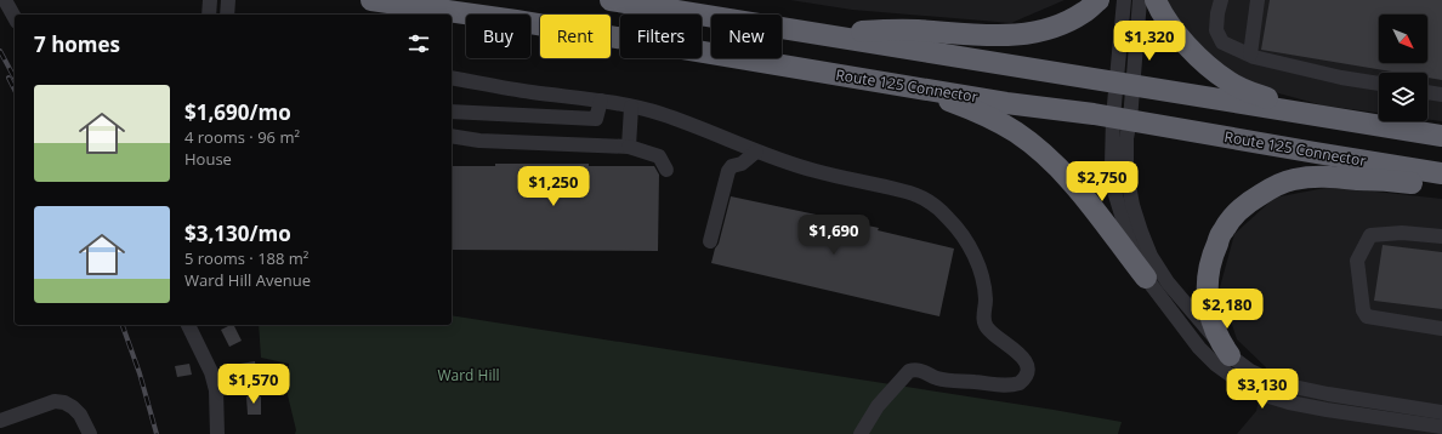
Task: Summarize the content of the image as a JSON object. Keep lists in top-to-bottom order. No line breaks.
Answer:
{"streets":{"highway":["Route 125 Connector"]},"parks":["Ward Hill"],"north":"bottom right","page":{"chip":["Buy","Rent","Filters","New"],"heading":"7 homes","price":["$1,320","$2,750","$1,250","$1,690","$2,180","$1,570","$3,130"],"list":[{"name":"$1,690/mo","note":"4 rooms · 96 m² · House"},{"name":"$3,130/mo","note":"5 rooms · 188 m² · Ward Hill Avenue"}]}}
